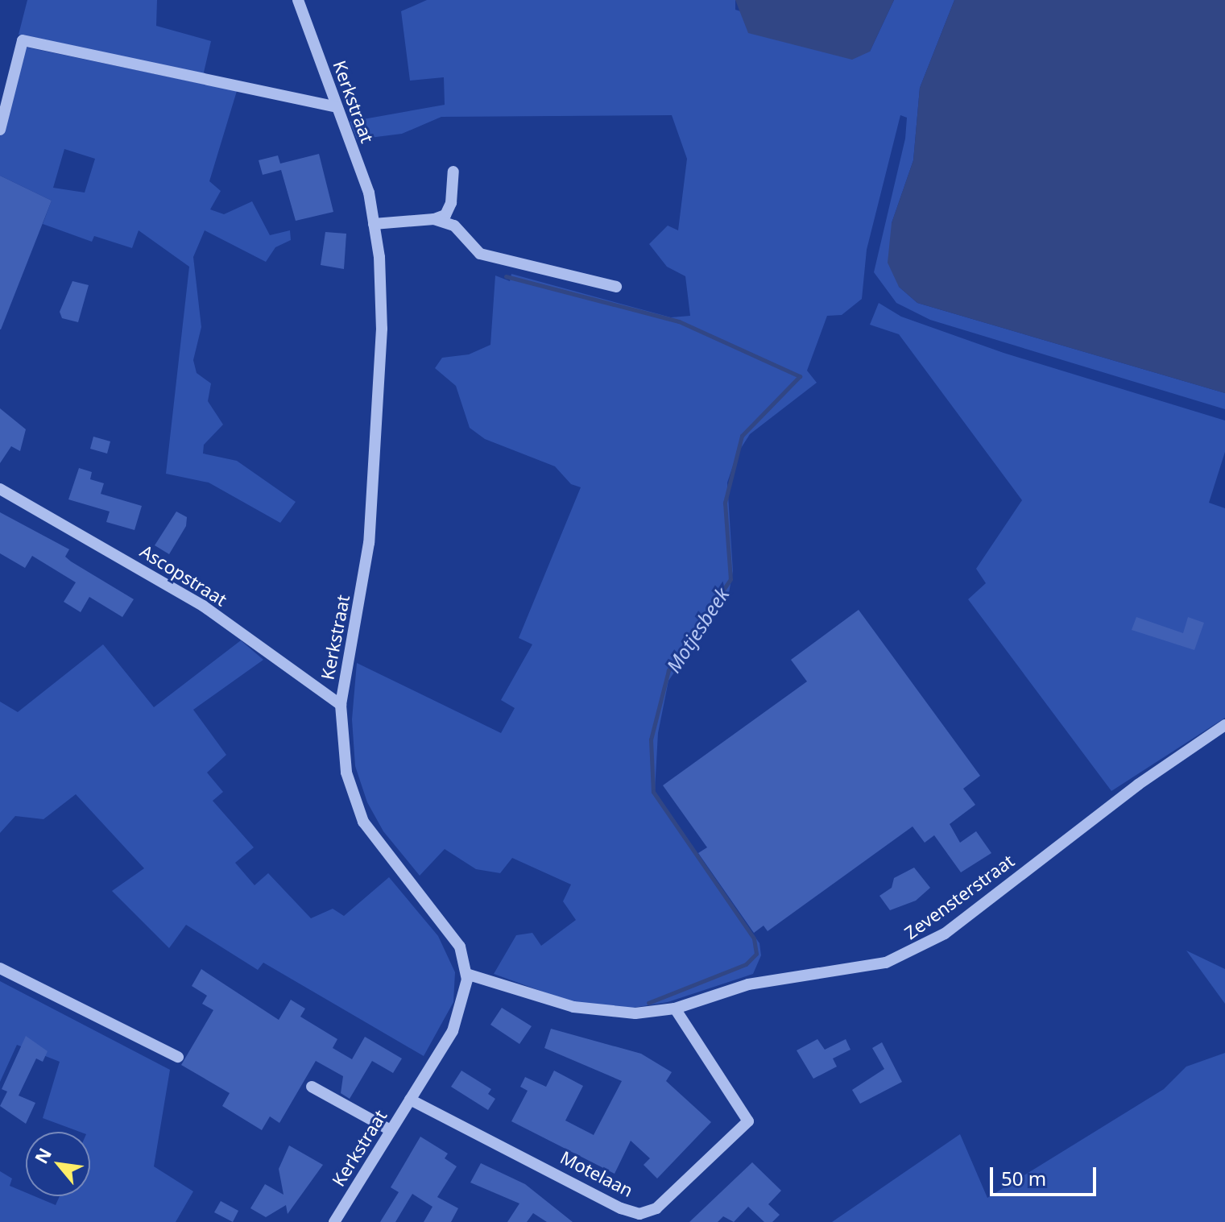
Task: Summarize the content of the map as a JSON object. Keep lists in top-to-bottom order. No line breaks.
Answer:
{"streets":{"street":["Kerkstraat","Ascopstraat","Zevensterstraat","Motelaan"]},"crossings":[["Kerkstraat","Ascopstraat"],["Kerkstraat","Zevensterstraat"],["Kerkstraat","Motelaan"],["Zevensterstraat","Motelaan"]],"water":["Motjesbeek"],"scale_bar":"50 m","north":"top left"}
